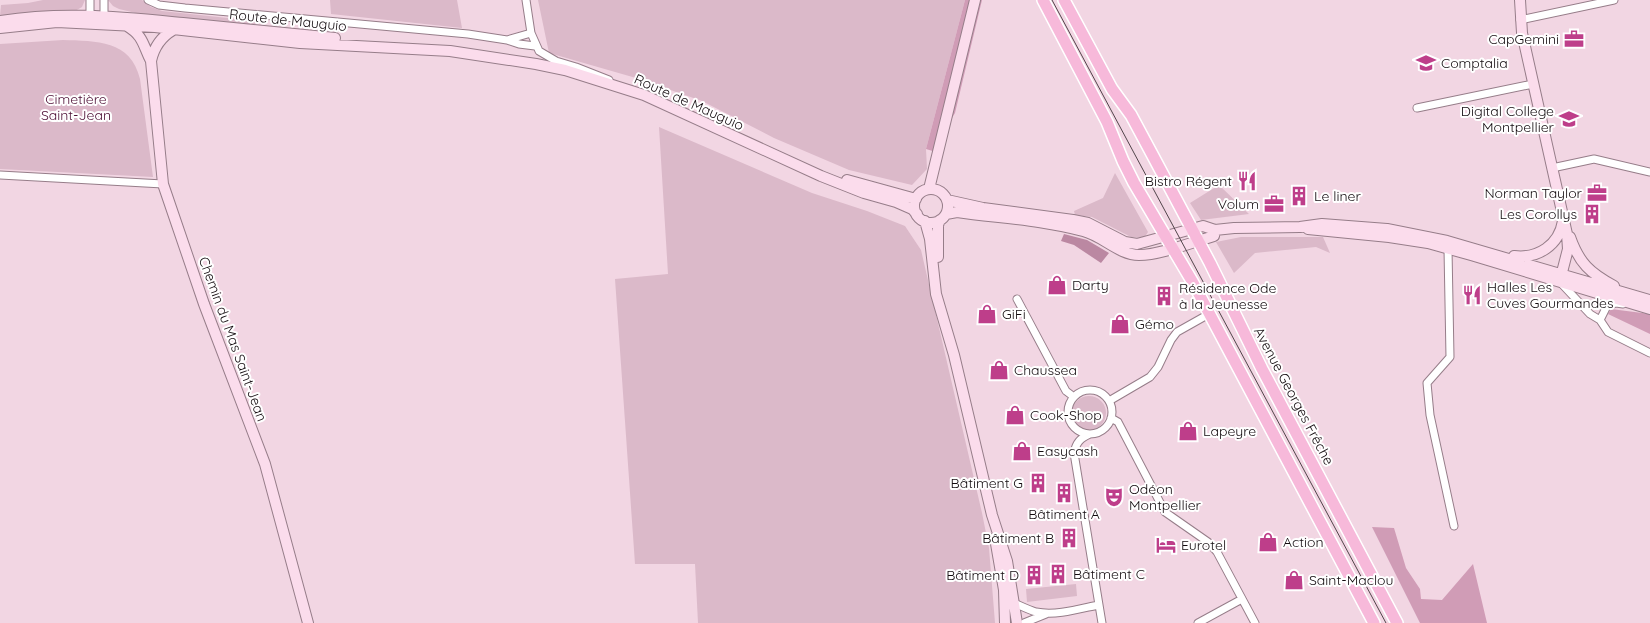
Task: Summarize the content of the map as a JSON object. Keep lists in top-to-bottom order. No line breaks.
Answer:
{"streets":{"main road":["Route de Mauguio","Chemin du Mas Saint-Jean","Avenue Georges Frêche"]},"crossings":[["Route de Mauguio","Chemin du Mas Saint-Jean"]],"parks":["Cimetière Saint-Jean"],"places":{"office":["CapGemini","Norman Taylor","Volum"],"school or university":["Comptalia","Digital College Montpellier"],"restaurant":["Bistro Régent","Halles Les Cuves Gourmandes"],"building":["Le liner","Les Corollys","Résidence Ode à la Jeunesse","Bâtiment G","Bâtiment A","Bâtiment B","Bâtiment C","Bâtiment D"],"shop":["Darty","GiFi","Gémo","Chaussea","Cook-Shop","Lapeyre","Easycash","Action","Saint-Maclou"],"theatre":["Odéon Montpellier"],"hotel":["Eurotel"]}}
